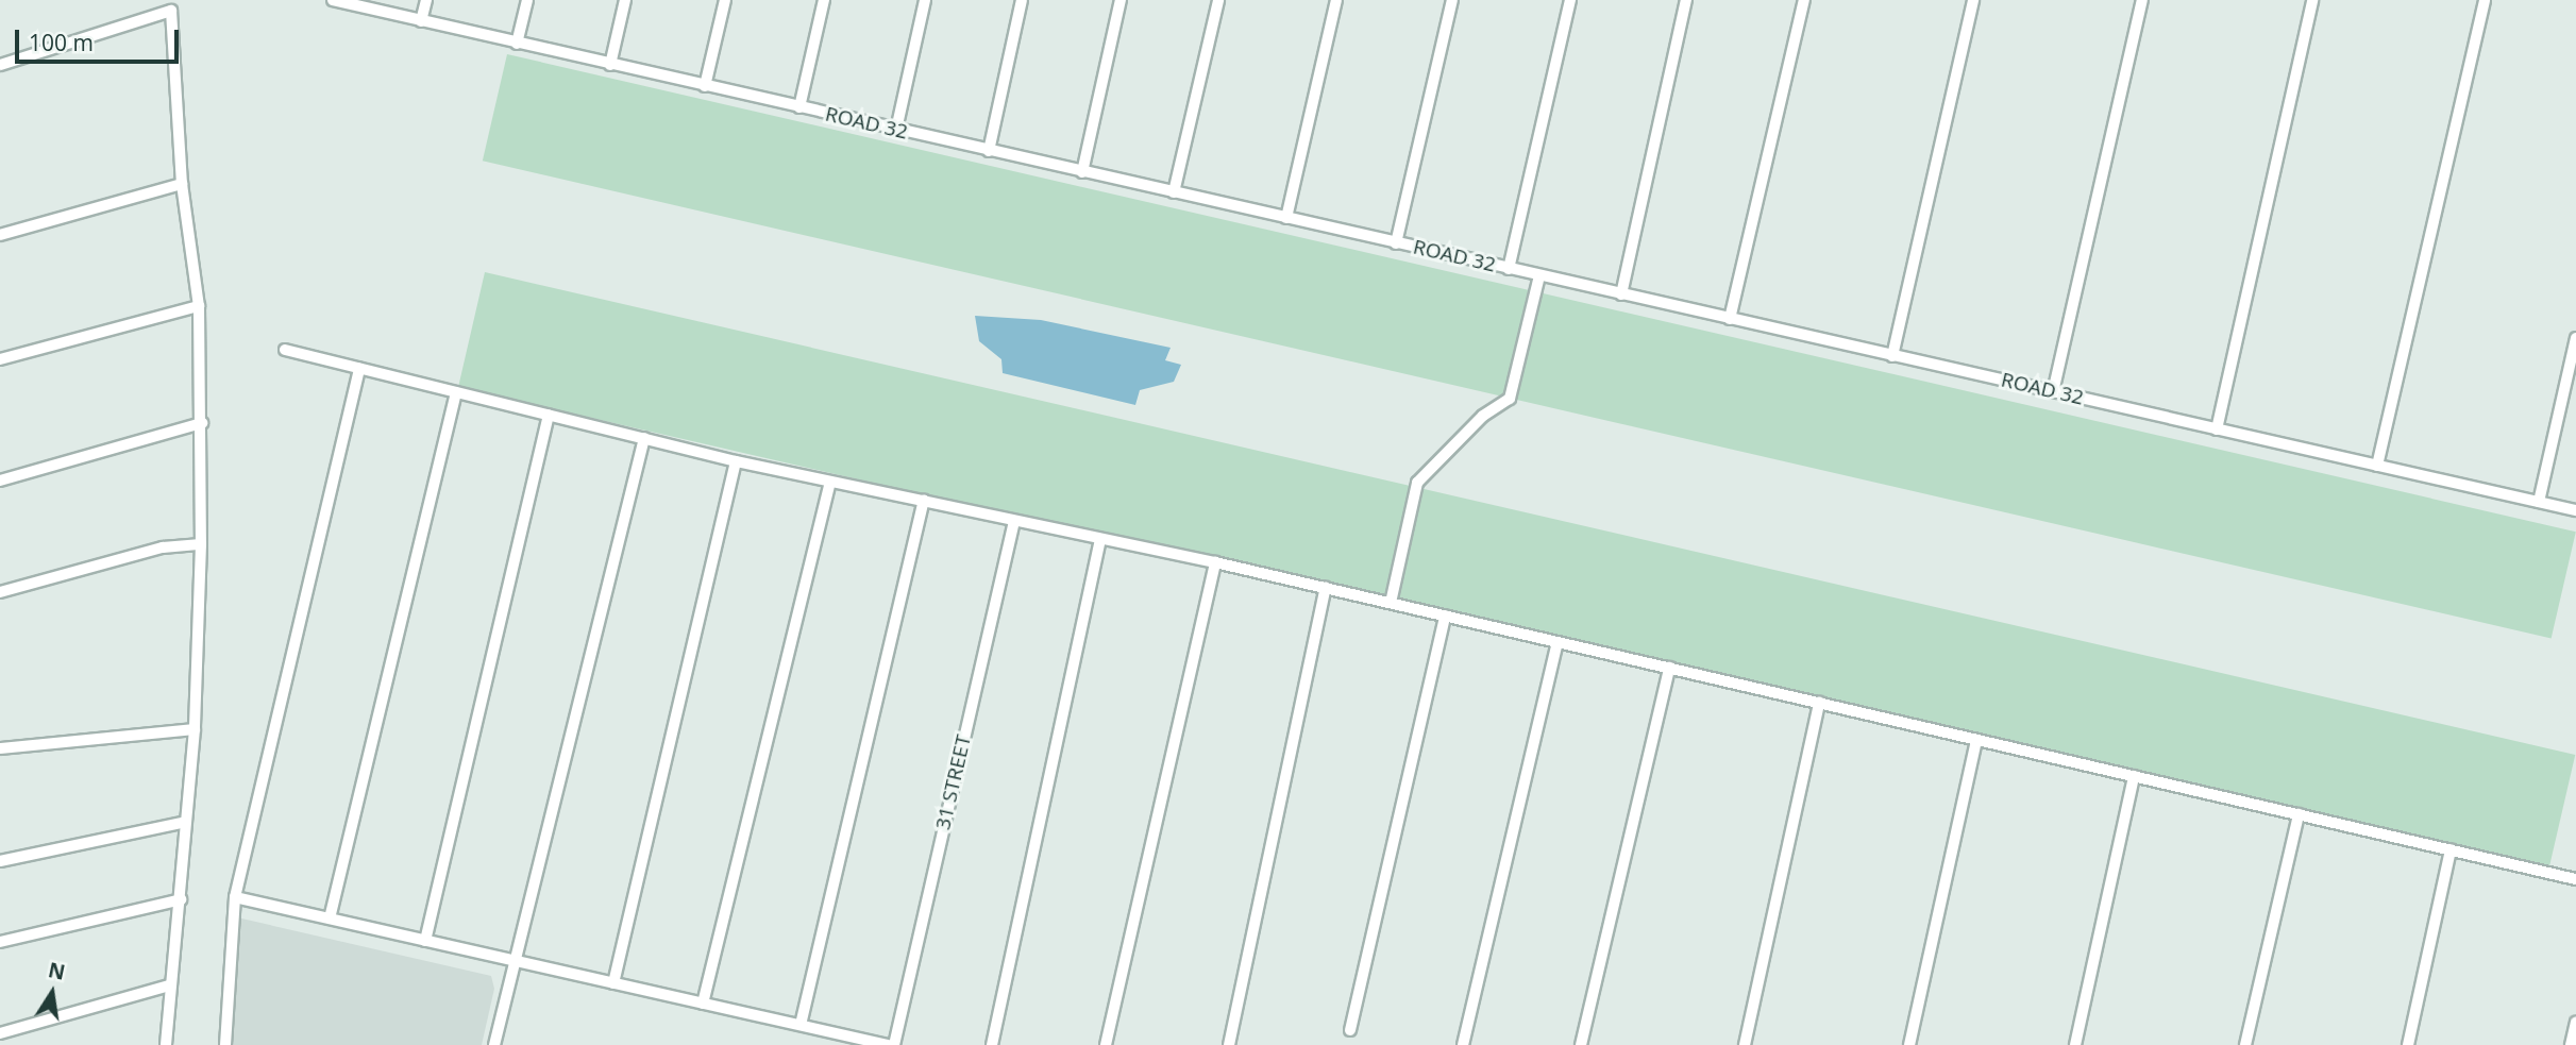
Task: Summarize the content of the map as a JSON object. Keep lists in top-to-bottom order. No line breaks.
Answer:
{"streets":{"street":["ROAD 32","31 STREET"]},"scale_bar":"100 m","north":"top"}
